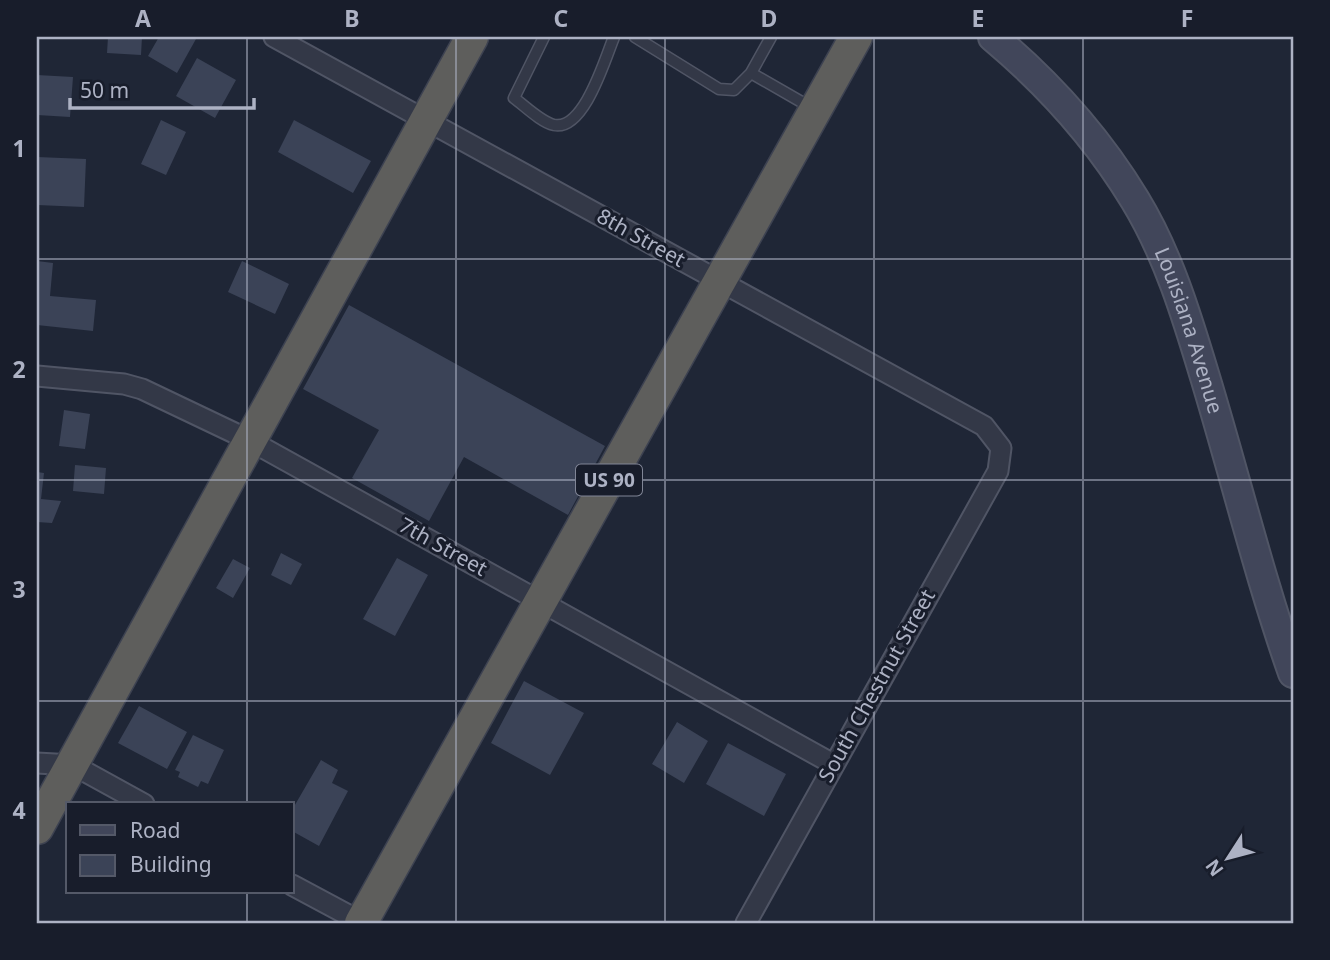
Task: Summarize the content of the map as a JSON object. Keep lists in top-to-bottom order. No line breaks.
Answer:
{"streets":{"highway":["US 90"],"main road":["Louisiana Avenue"],"street":["8th Street","7th Street","South Chestnut Street"]},"crossings":[["8th Street","US 90"],["8th Street","South Chestnut Street"],["US 90","7th Street"],["7th Street","South Chestnut Street"]],"legend":["Road","Building"],"scale_bar":"50 m","north":"bottom left","grid":{"columns":["A","B","C","D","E","F"],"rows":["1","2","3","4"]}}
